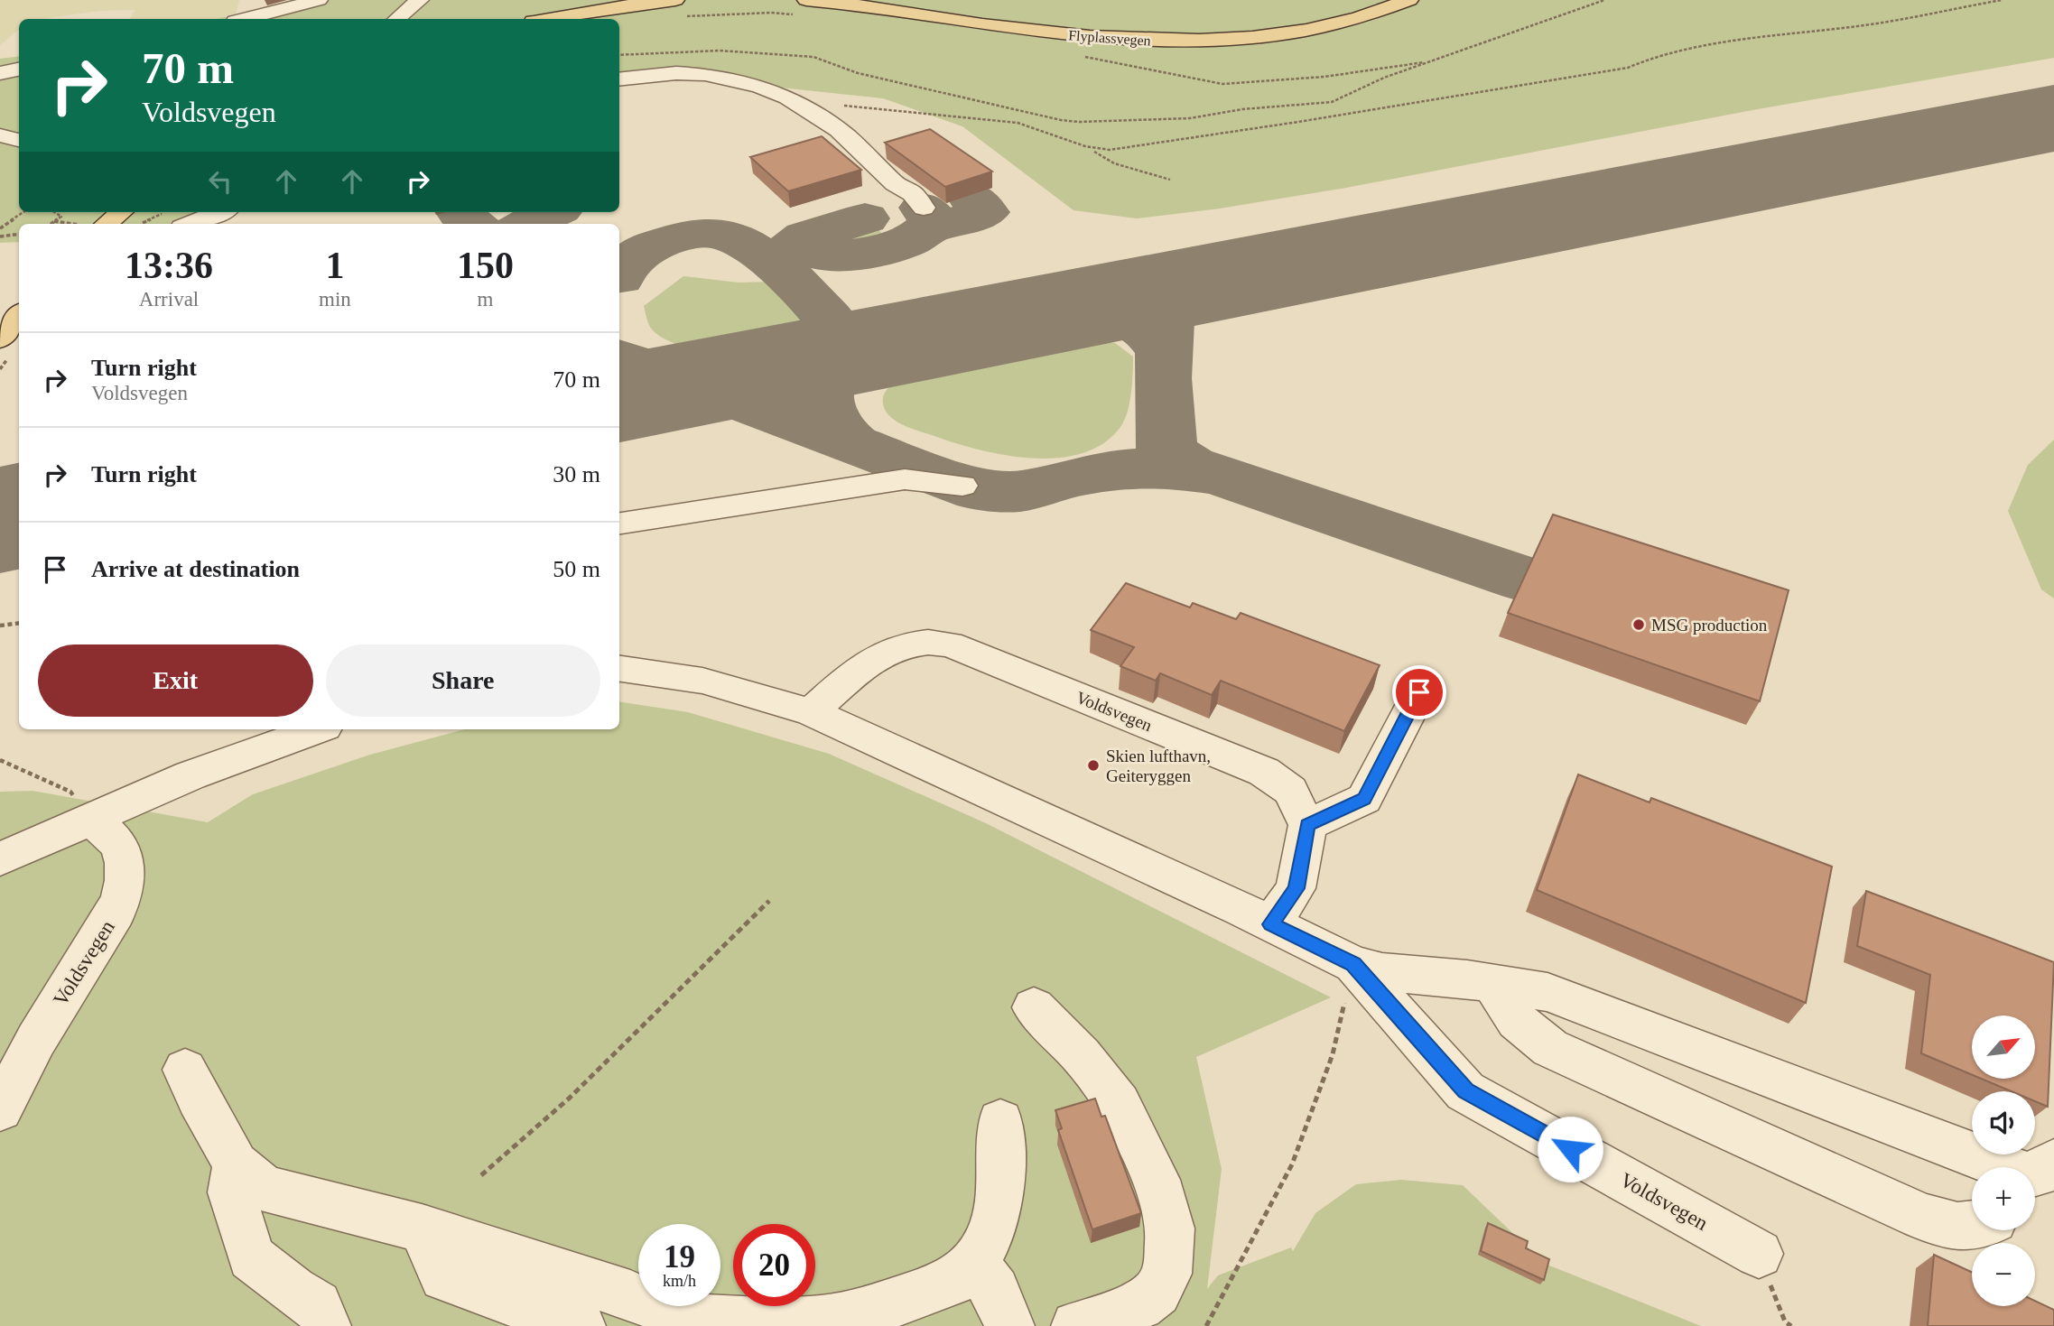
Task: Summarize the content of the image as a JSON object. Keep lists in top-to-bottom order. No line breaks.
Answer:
{"streets":{"main road":["Flyplassvegen"],"street":["Voldsvegen"]},"places":["MSG production","Skien lufthavn, Geiteryggen"],"north":"top right","page":{"turn":["70 m","Voldsvegen"],"eta":["13:36","Arrival","1","min","150","m"],"list":[{"name":"Turn right","note":"Voldsvegen","value":"70 m"},{"name":"Turn right","value":"30 m"},{"name":"Arrive at destination","value":"50 m"}],"buttons":["Exit","Share"],"map_buttons":["+","−"],"speed":"19 km/h","limit":"20"}}
